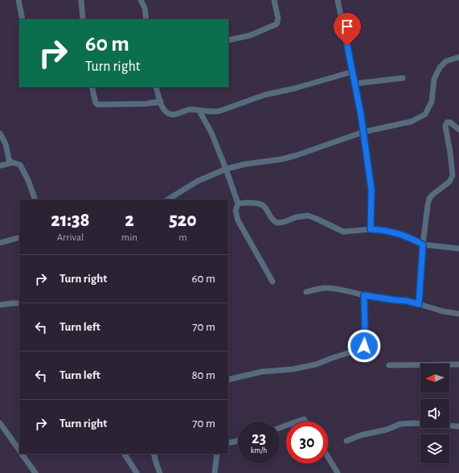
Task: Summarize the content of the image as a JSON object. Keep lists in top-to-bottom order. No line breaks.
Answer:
{"north":"left","page":{"turn":["60 m","Turn right"],"eta":["21:38","Arrival","2","min","520","m"],"list":[{"name":"Turn right","value":"60 m"},{"name":"Turn left","value":"70 m"},{"name":"Turn left","value":"80 m"},{"name":"Turn right","value":"70 m"}],"speed":"23 km/h","limit":"30"}}
